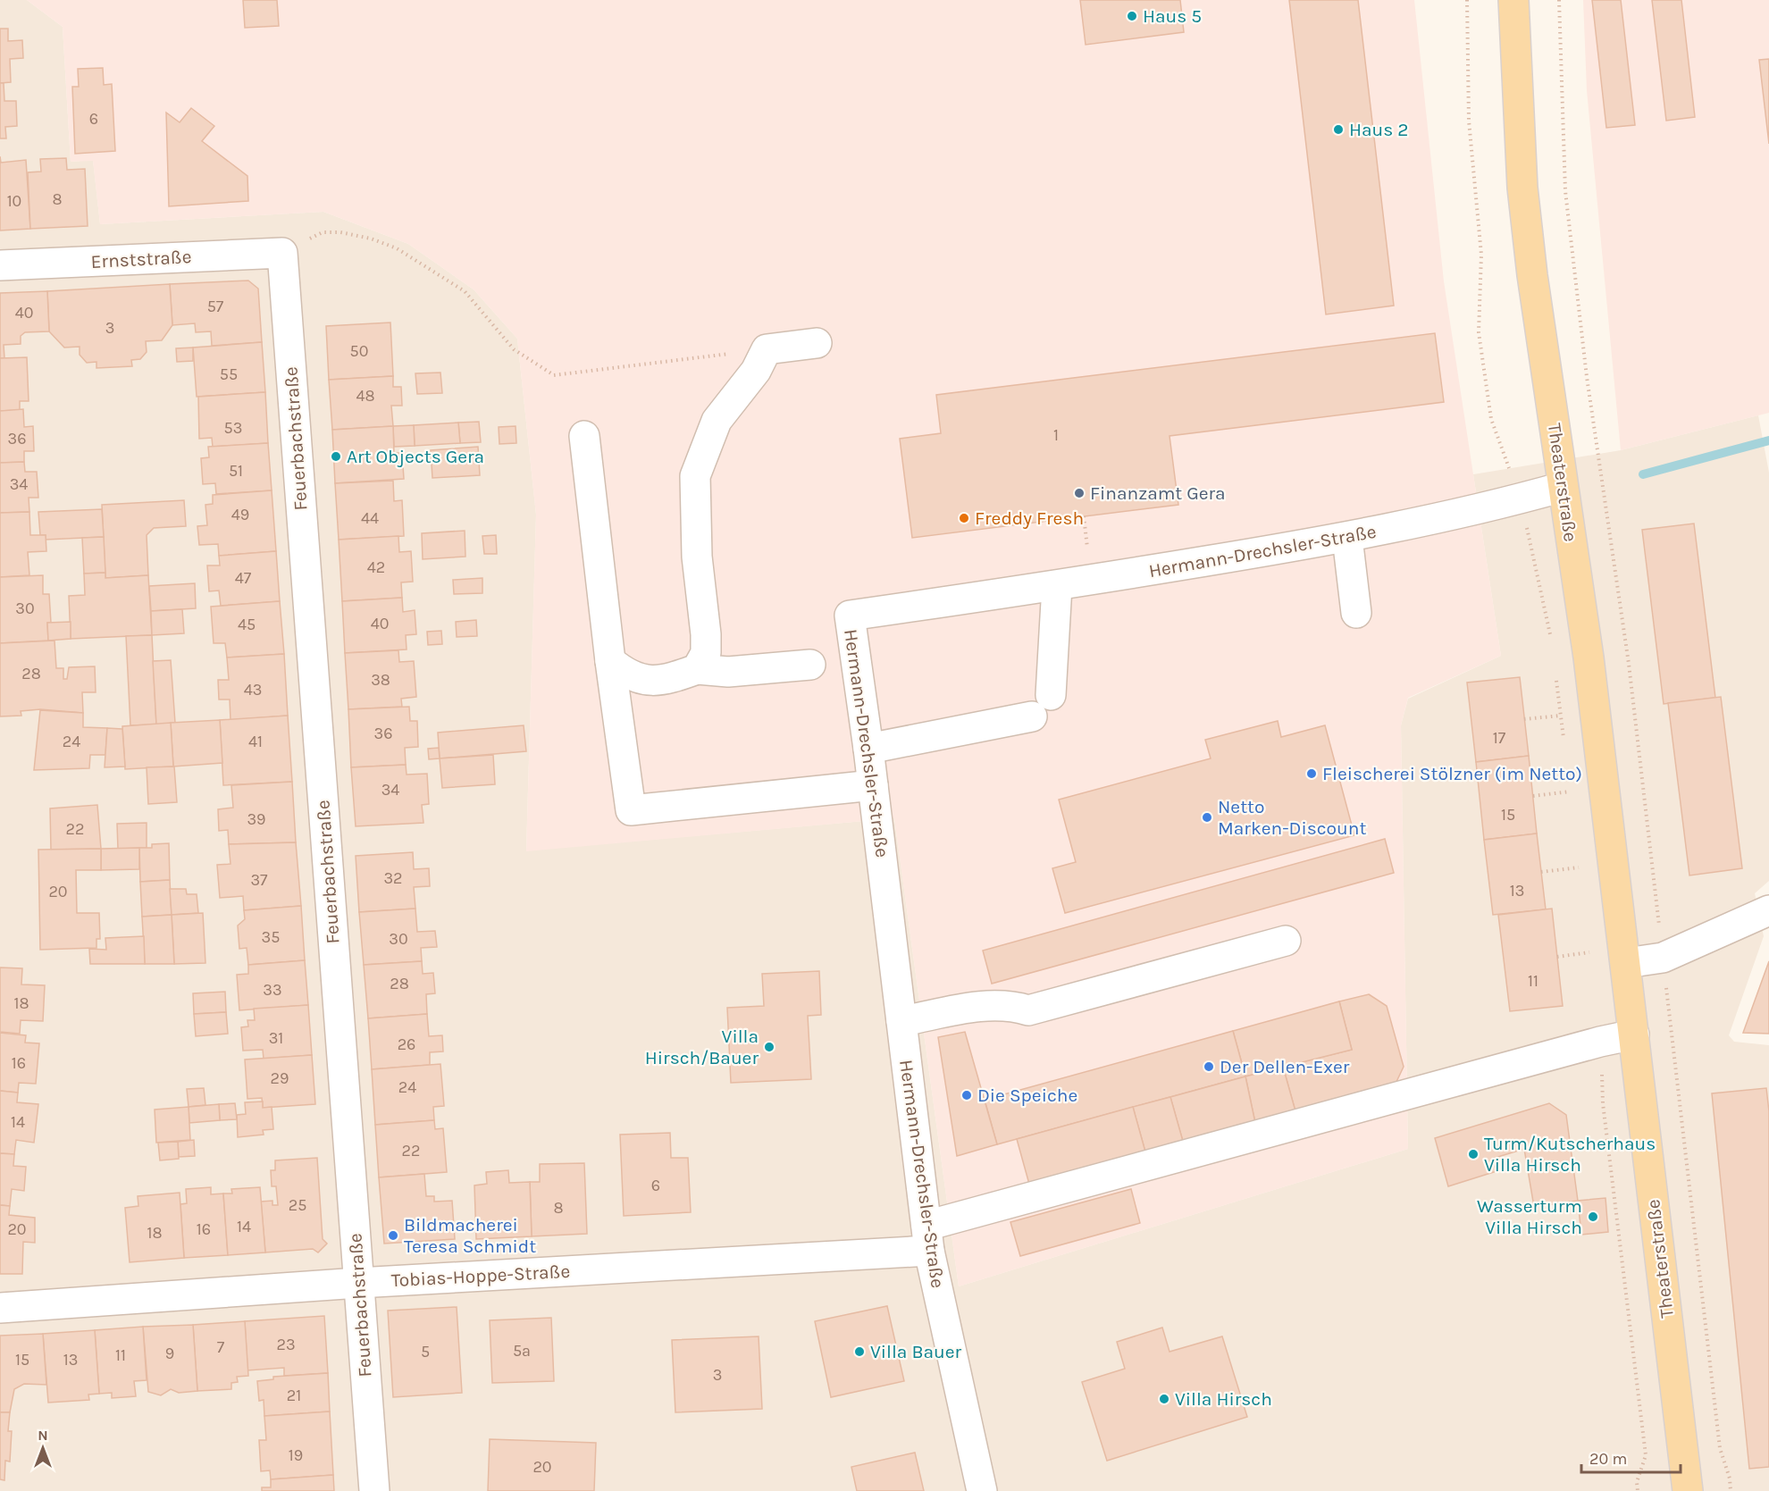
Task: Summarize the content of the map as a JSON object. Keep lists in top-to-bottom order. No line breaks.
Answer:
{"streets":{"main road":["Theaterstraße"],"street":["Ernststraße","Feuerbachstraße","Hermann-Drechsler-Straße","Tobias-Hoppe-Straße"]},"crossings":[["Ernststraße","Feuerbachstraße"],["Feuerbachstraße","Tobias-Hoppe-Straße"],["Theaterstraße","Hermann-Drechsler-Straße"],["Theaterstraße","Tobias-Hoppe-Straße"],["Hermann-Drechsler-Straße","Tobias-Hoppe-Straße"]],"places":["Haus 5","Haus 2","Art Objects Gera","Finanzamt Gera","Freddy Fresh","Fleischerei Stölzner (im Netto)","Netto Marken-Discount","Villa Hirsch/Bauer","Der Dellen-Exer","Die Speiche","Turm/Kutscherhaus Villa Hirsch","Wasserturm Villa Hirsch","Bildmacherei Teresa Schmidt","Villa Bauer","Villa Hirsch"],"house_numbers":["6","8","10","57","40","3","50","55","48","53","1","36","51","34","49","44","42","47","30","40","45","28","38","43","36","17","24","41","34","15","39","22","32","37","13","20","35","30","11","28","33","18","31","26","16","29","24","14","22","6","25","8","14","20","16","18","23","7","5a","5","9","11","15","13","3","21","19","20"],"scale_bar":"20 m","north":"top"}
